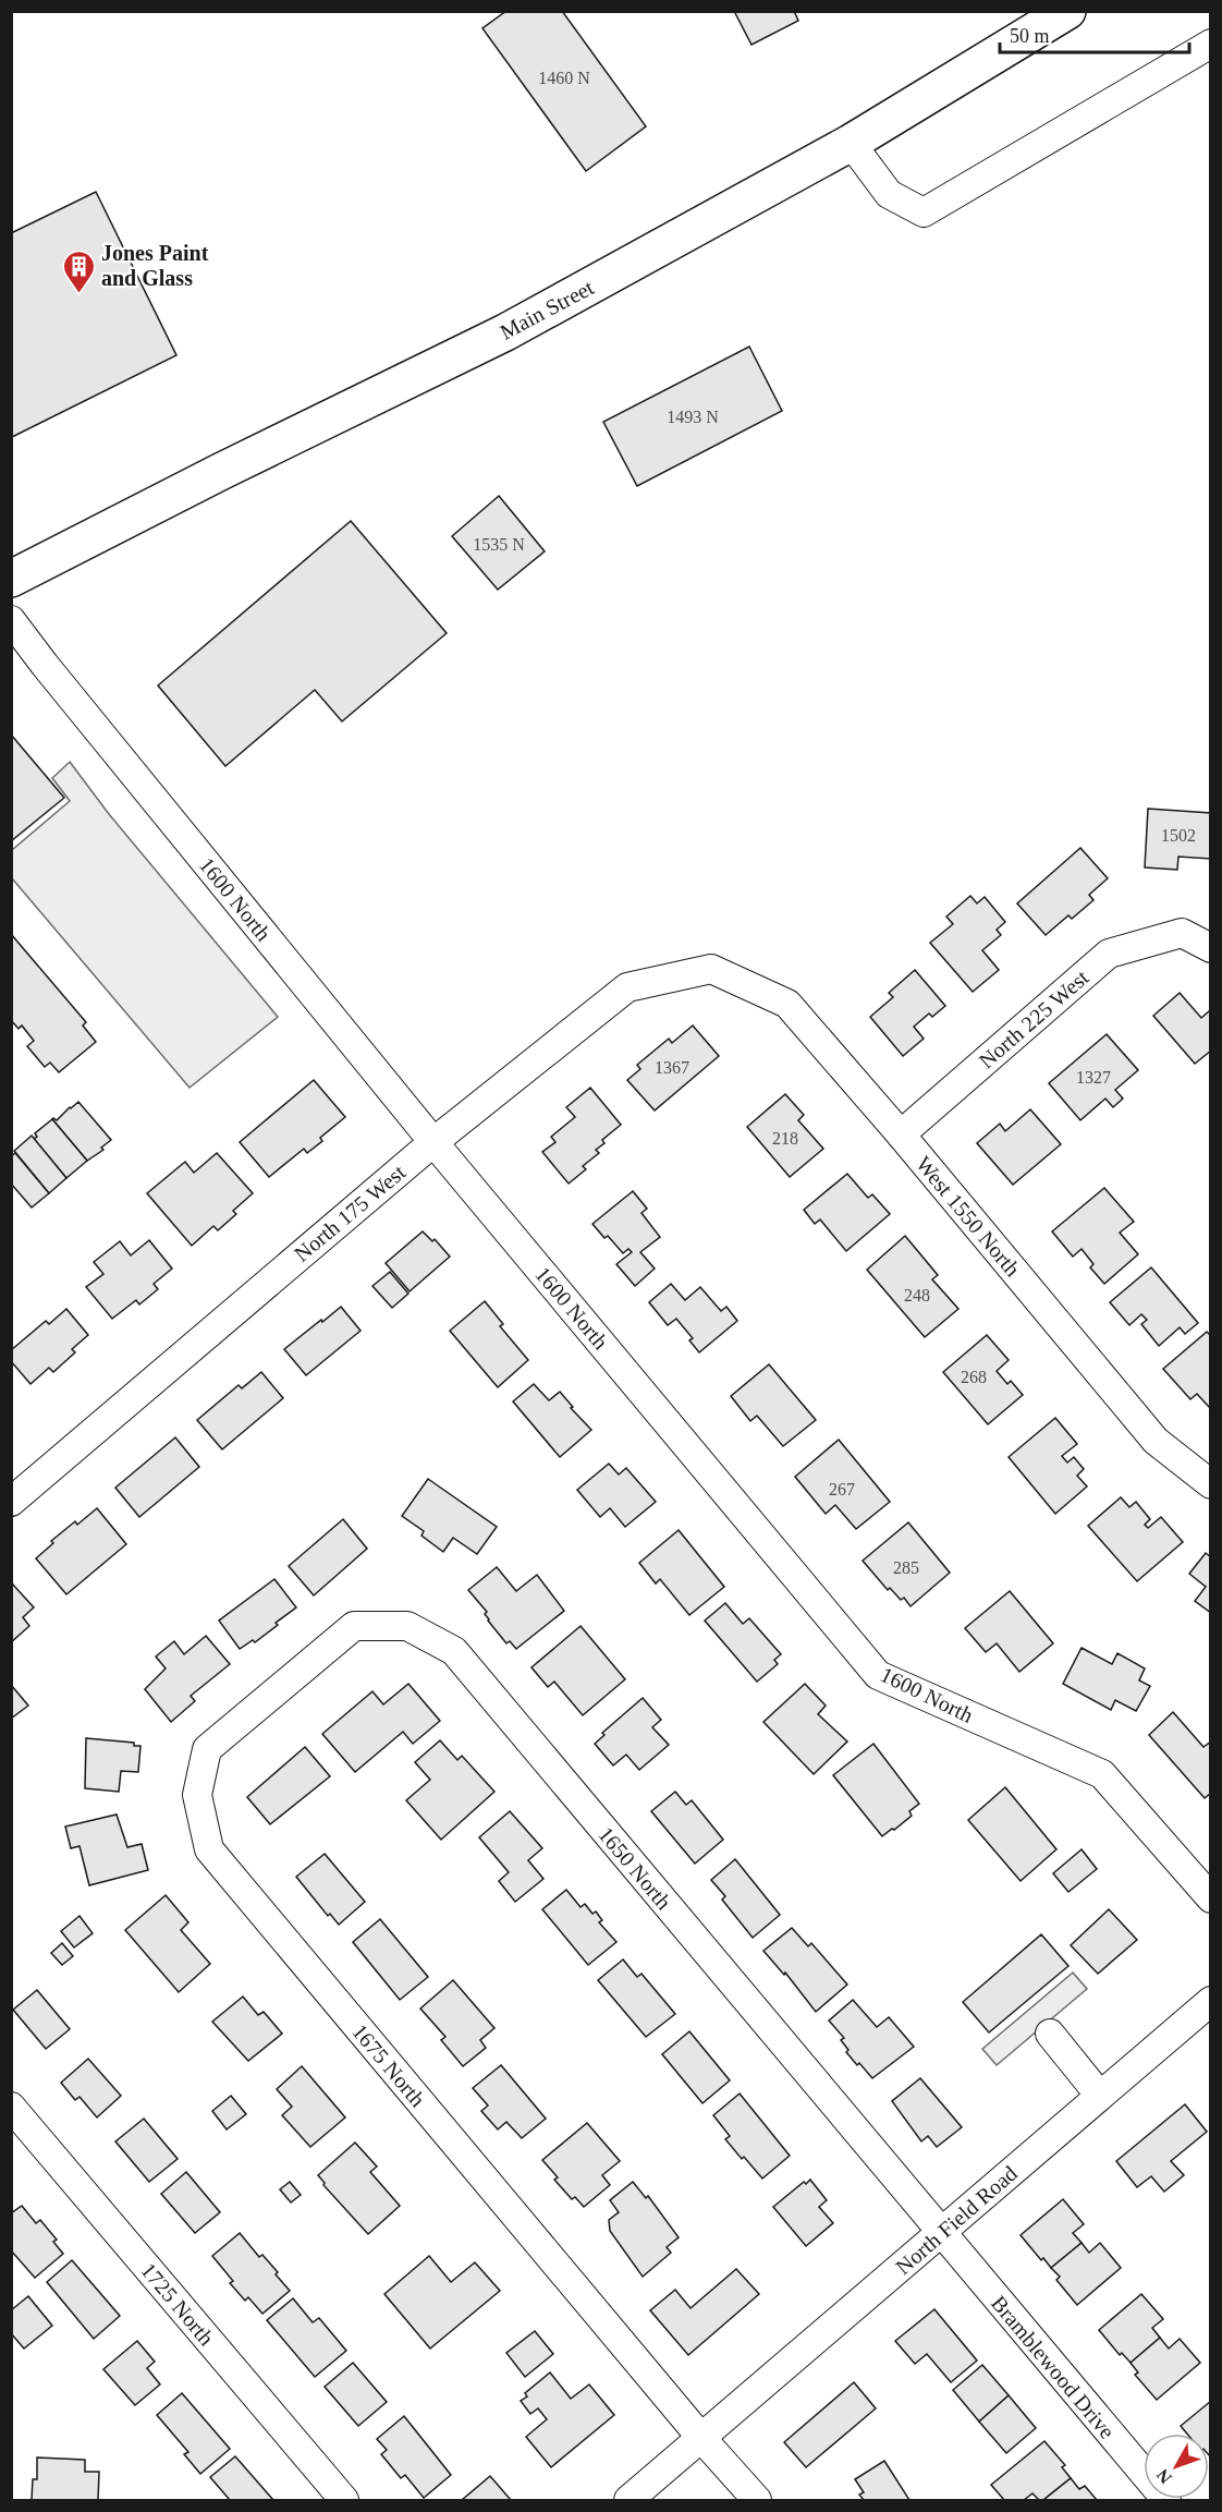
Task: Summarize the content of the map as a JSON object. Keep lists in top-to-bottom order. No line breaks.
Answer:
{"streets":{"main road":["Main Street"],"street":["1600 North","North 225 West","North 175 West","West 1550 North","1650 North","1675 North","North Field Road","1725 North","Bramblewood Drive"]},"crossings":[["1600 North","North 175 West"],["North 225 West","West 1550 North"],["North 175 West","West 1550 North"],["1650 North","1675 North"],["1650 North","North Field Road"],["1650 North","Bramblewood Drive"],["1675 North","North Field Road"],["North Field Road","Bramblewood Drive"]],"places":{"building":["Jones Paint and Glass"]},"house_numbers":["1460 N","1493 N","1535 N","1502","1367","1327","218","248","268","267","285"],"scale_bar":"50 m","north":"bottom left"}
